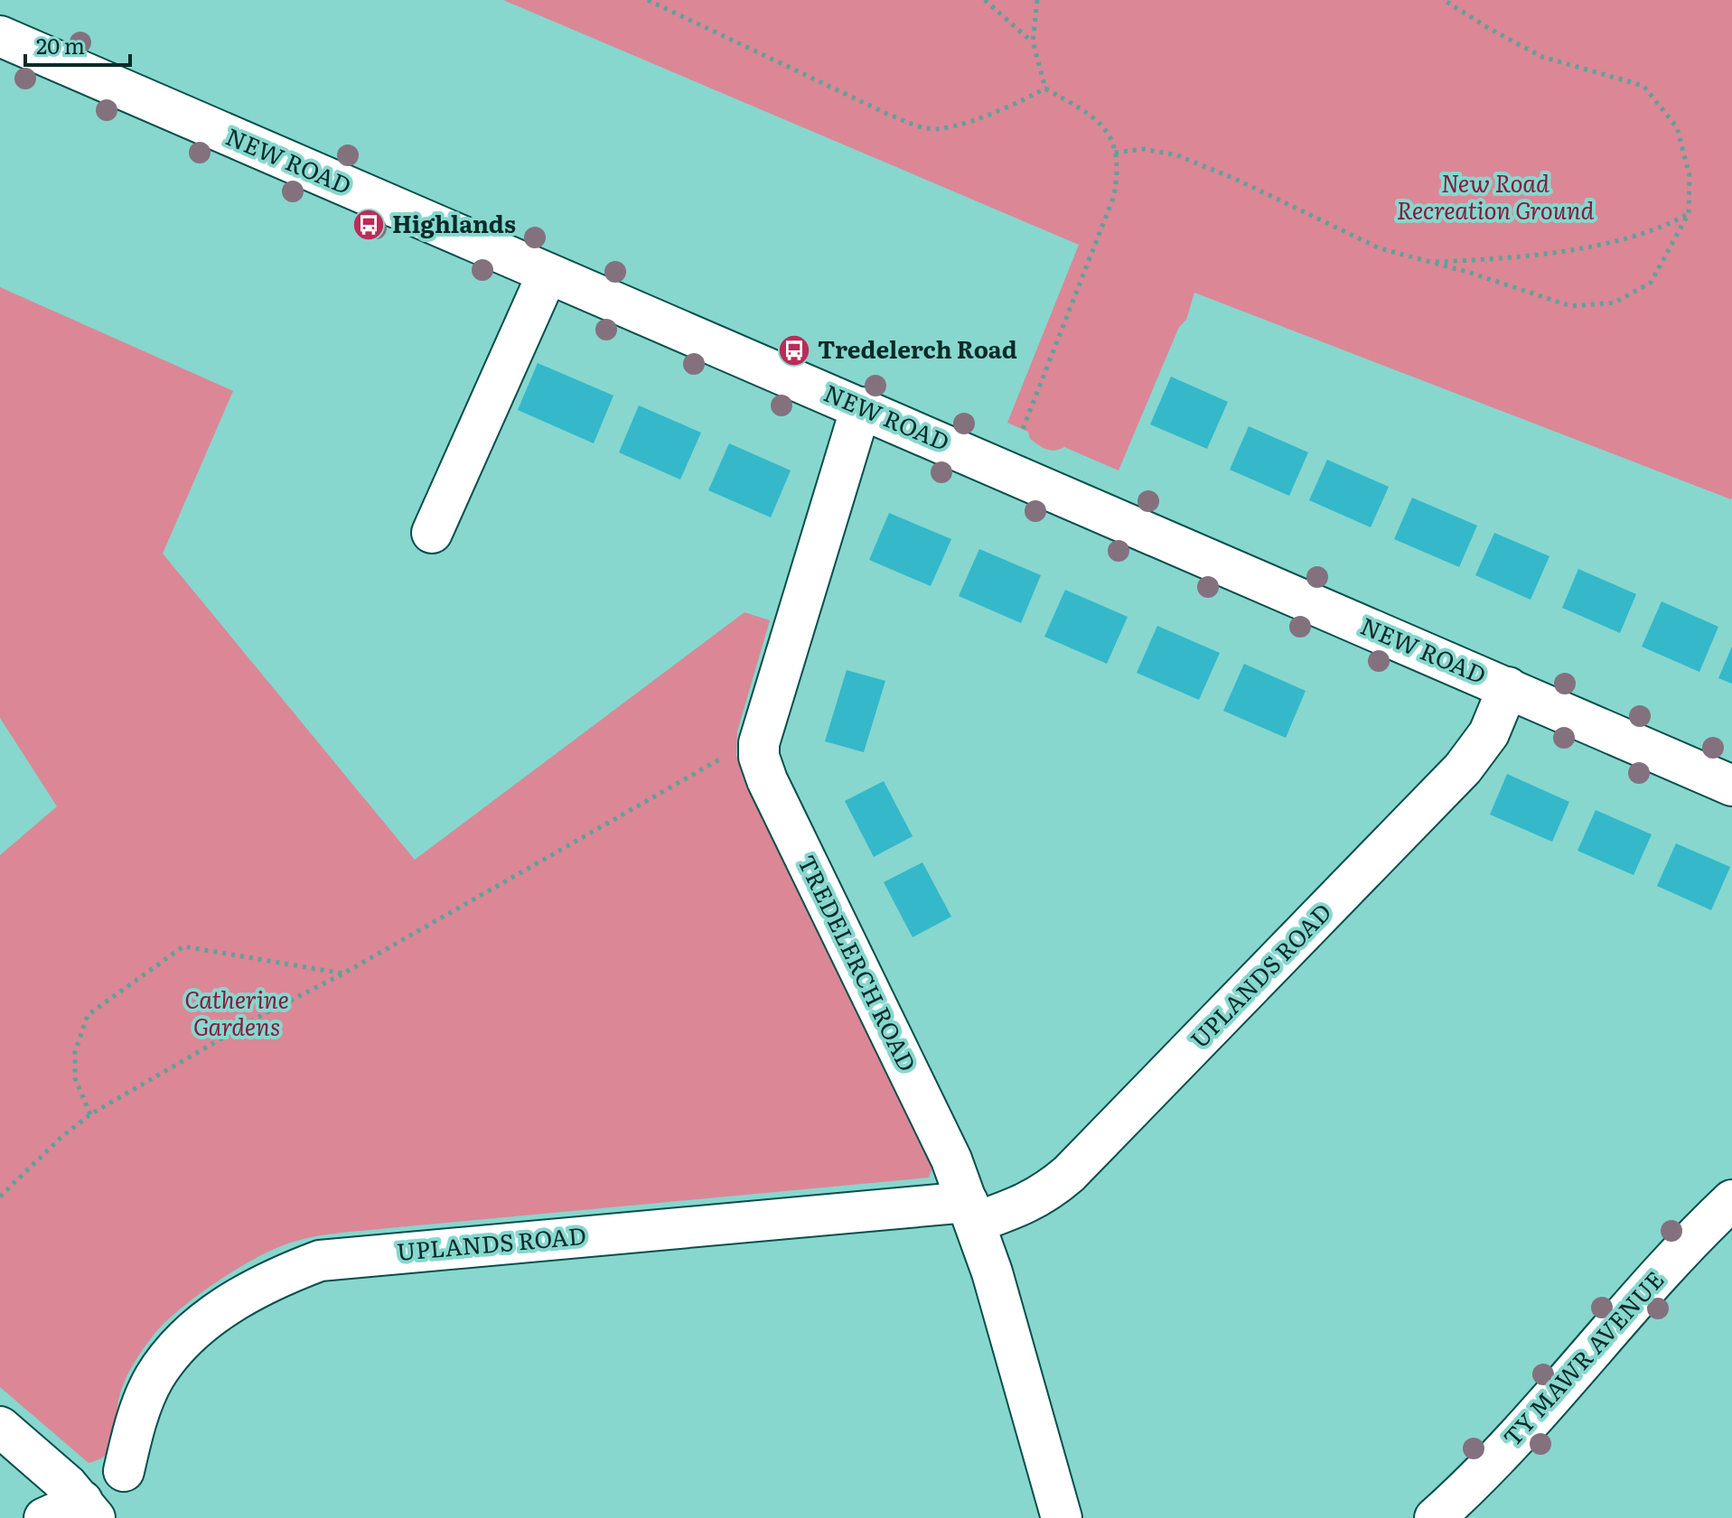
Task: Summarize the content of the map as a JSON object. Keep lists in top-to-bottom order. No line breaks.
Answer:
{"streets":{"street":["NEW ROAD","TREDELERCH ROAD","UPLANDS ROAD","TY MAWR AVENUE"]},"crossings":[["NEW ROAD","TREDELERCH ROAD"],["NEW ROAD","UPLANDS ROAD"],["TREDELERCH ROAD","UPLANDS ROAD"]],"parks":["New Road Recreation Ground","Catherine Gardens"],"places":{"bus stop":["Highlands","Tredelerch Road"]},"scale_bar":"20 m"}
